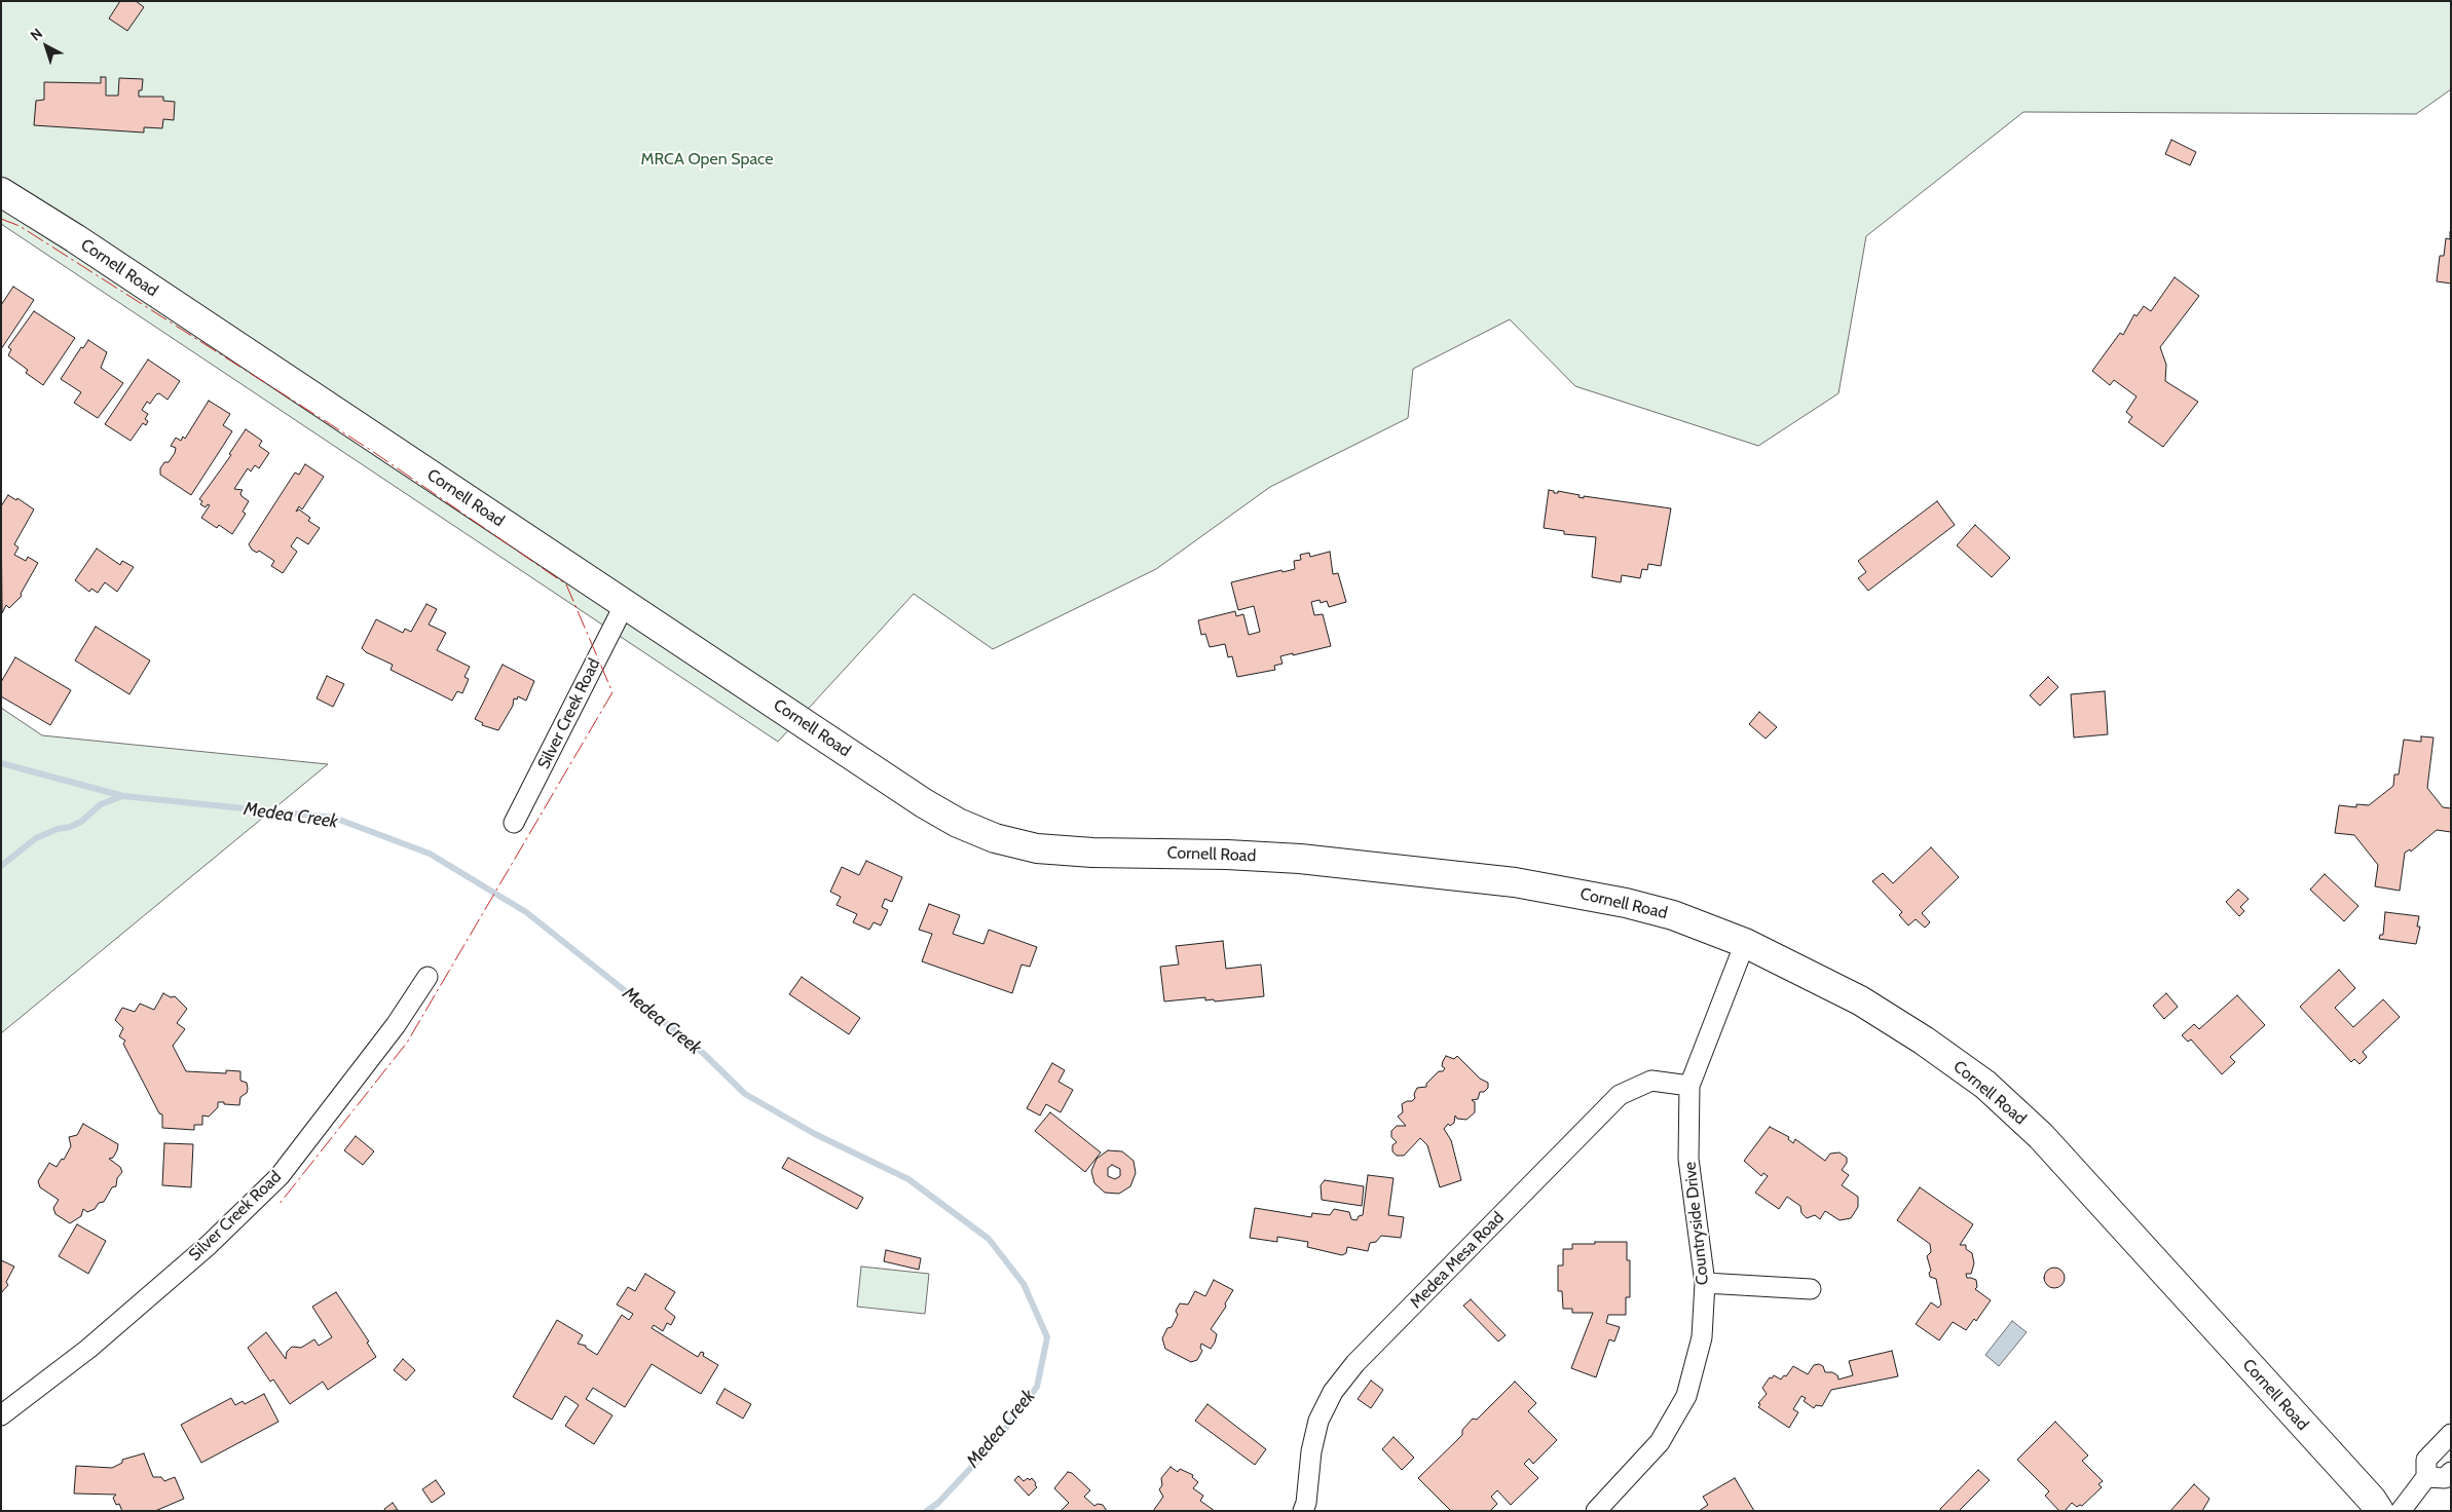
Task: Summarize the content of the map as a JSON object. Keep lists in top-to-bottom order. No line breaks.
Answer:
{"streets":{"main road":["Cornell Road"],"street":["Silver Creek Road","Countryside Drive","Medea Mesa Road"]},"crossings":[["Cornell Road","Silver Creek Road"],["Cornell Road","Countryside Drive"],["Countryside Drive","Medea Mesa Road"]],"water":["Medea Creek"],"parks":["MRCA Open Space"],"north":"top left"}
